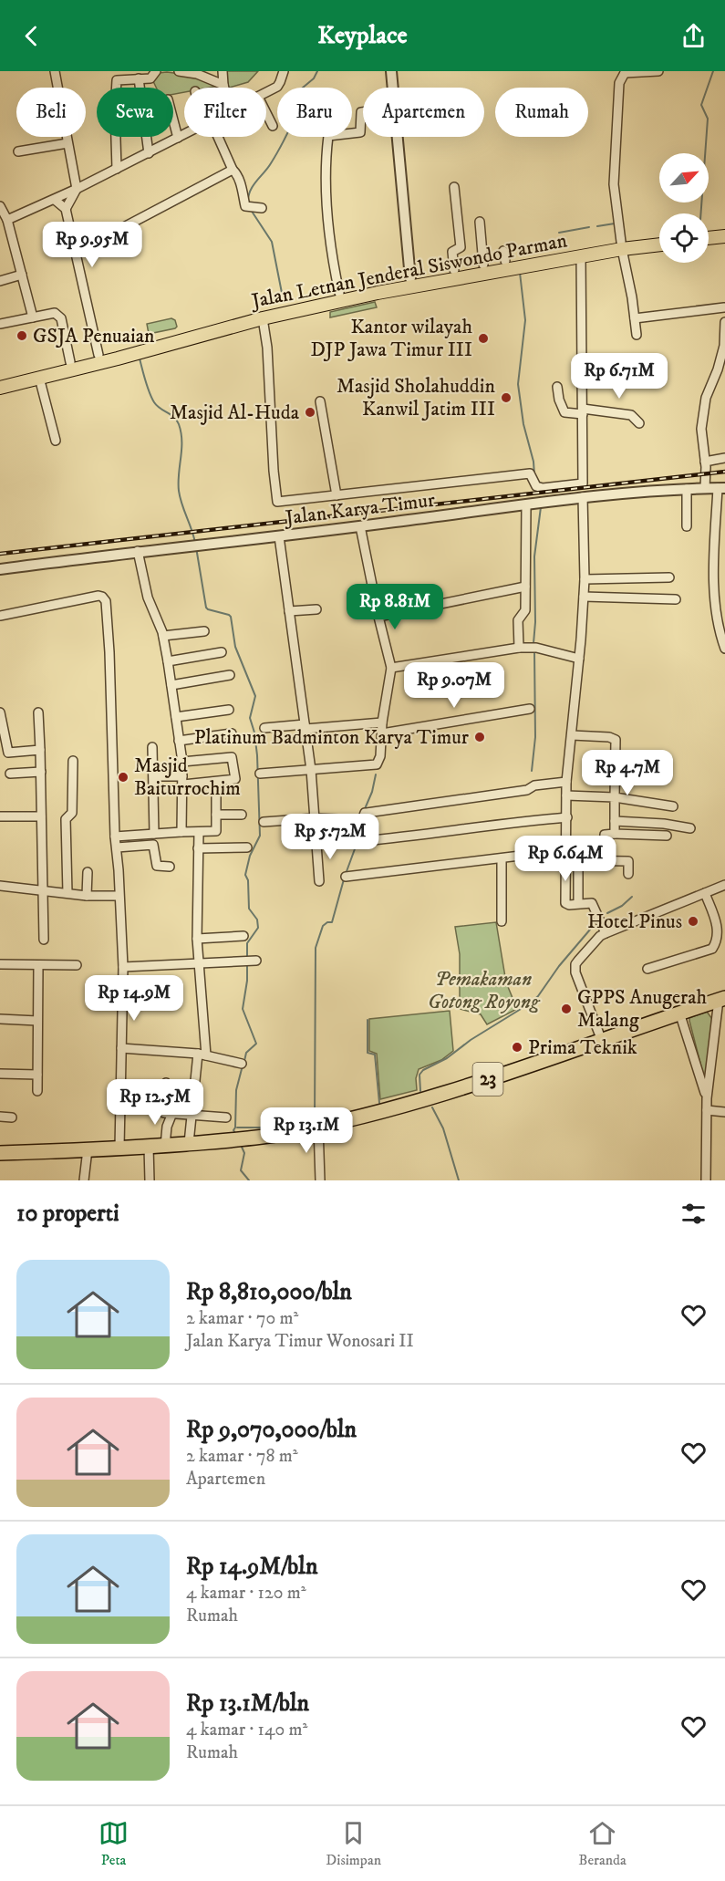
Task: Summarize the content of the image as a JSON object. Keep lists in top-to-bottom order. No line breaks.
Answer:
{"streets":{"highway":["23"],"main road":["Jalan Letnan Jenderal Siswondo Parman"],"street":["Jalan Karya Timur"]},"parks":["Pemakaman Gotong Royong"],"places":["GSJA Penuaian","Kantor wilayah DJP Jawa Timur III","Masjid Sholahuddin Kanwil Jatim III","Masjid Al-Huda","Platinum Badminton Karya Timur","Masjid Baiturrochim","Hotel Pinus","GPPS Anugerah Malang","Prima Teknik"],"north":"top right","page":{"header":"Keyplace","chip":["Beli","Sewa","Filter","Baru","Apartemen","Rumah"],"price":["Rp 9.95M","Rp 6.71M","Rp 8.81M","Rp 9.07M","Rp 4.7M","Rp 5.72M","Rp 6.64M","Rp 14.9M","Rp 12.5M","Rp 13.1M"],"heading":"10 properti","list":[{"name":"Rp 8,810,000/bln","note":"2 kamar · 70 m² · Jalan Karya Timur Wonosari II"},{"name":"Rp 9,070,000/bln","note":"2 kamar · 78 m² · Apartemen"},{"name":"Rp 14.9M/bln","note":"4 kamar · 120 m² · Rumah"},{"name":"Rp 13.1M/bln","note":"4 kamar · 140 m² · Rumah"}],"tabs":["Peta","Disimpan","Beranda"]}}
